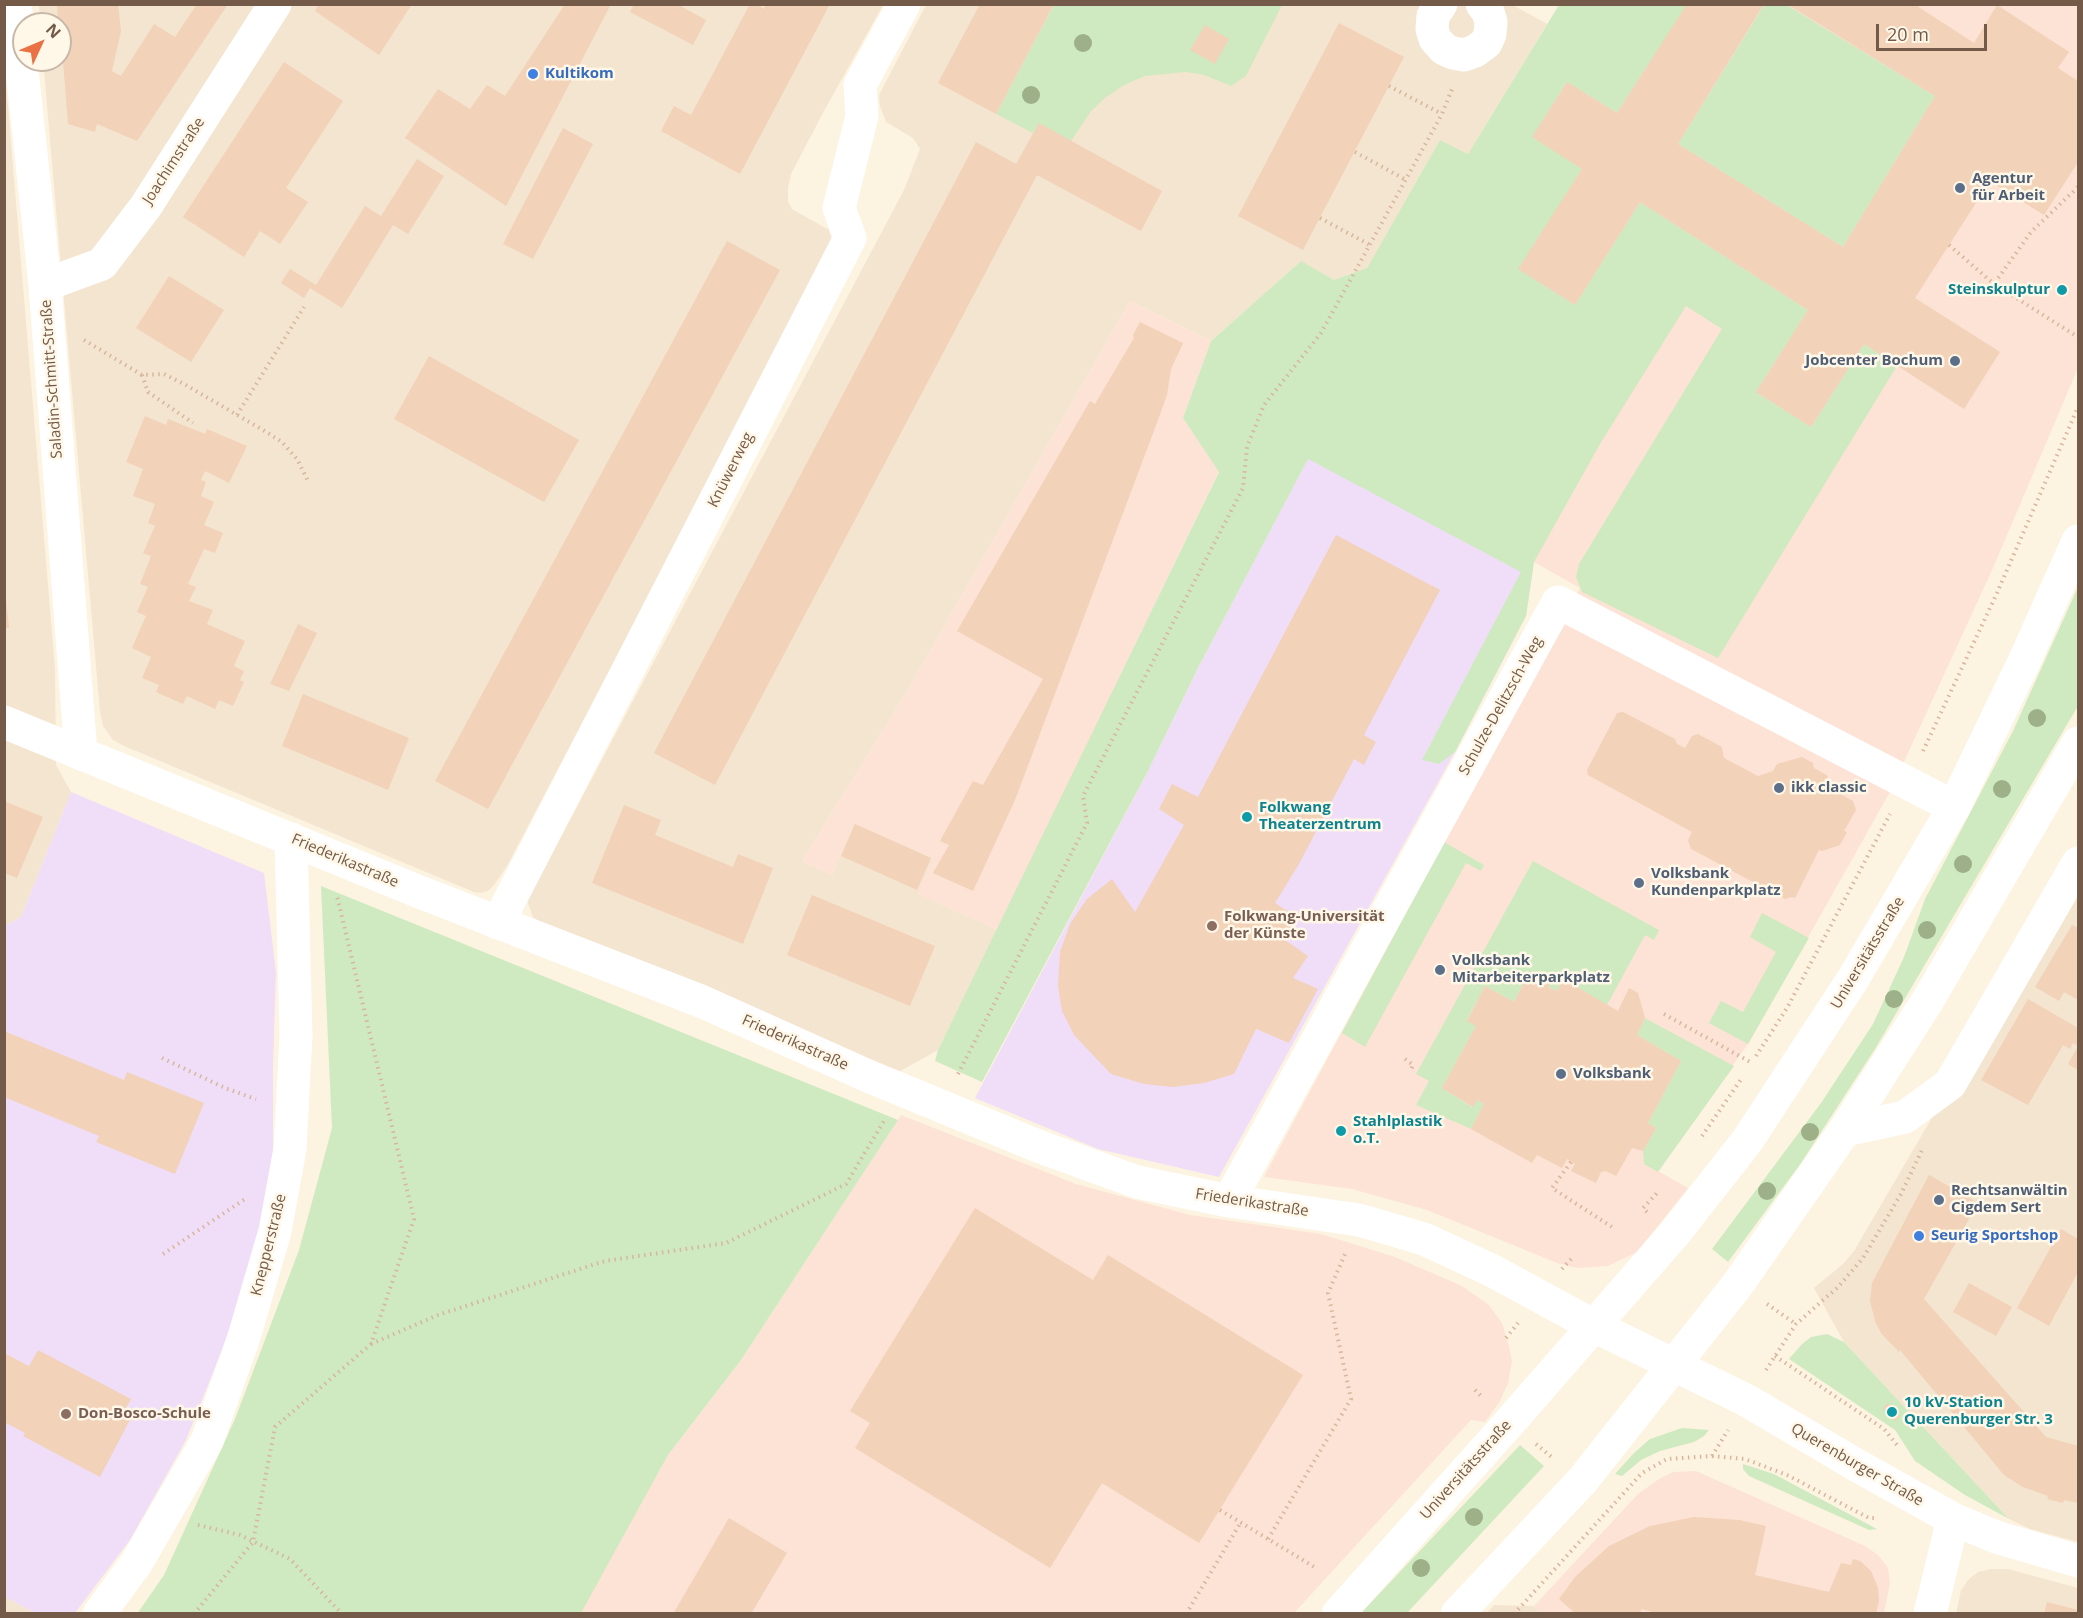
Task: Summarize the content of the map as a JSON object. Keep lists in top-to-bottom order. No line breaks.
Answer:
{"streets":{"street":["Joachimstraße","Saladin-Schmitt-Straße","Knüwerweg","Schulze-Delitzsch-Weg","Friederikastraße","Universitätsstraße","Knepperstraße","Querenburger Straße"]},"crossings":[["Joachimstraße","Saladin-Schmitt-Straße"],["Saladin-Schmitt-Straße","Friederikastraße"],["Knüwerweg","Friederikastraße"],["Schulze-Delitzsch-Weg","Friederikastraße"],["Schulze-Delitzsch-Weg","Universitätsstraße"],["Friederikastraße","Universitätsstraße"],["Friederikastraße","Knepperstraße"]],"places":["Kultikom","Agentur für Arbeit","Steinskulptur","Jobcenter Bochum","ikk classic","Folkwang Theaterzentrum","Volksbank Kundenparkplatz","Folkwang-Universität der Künste","Volksbank Mitarbeiterparkplatz","Volksbank","Stahlplastik o.T.","Rechtsanwältin Cigdem Sert","Seurig Sportshop","10 kV-Station Querenburger Str. 3","Don-Bosco-Schule"],"scale_bar":"20 m","north":"top right"}
